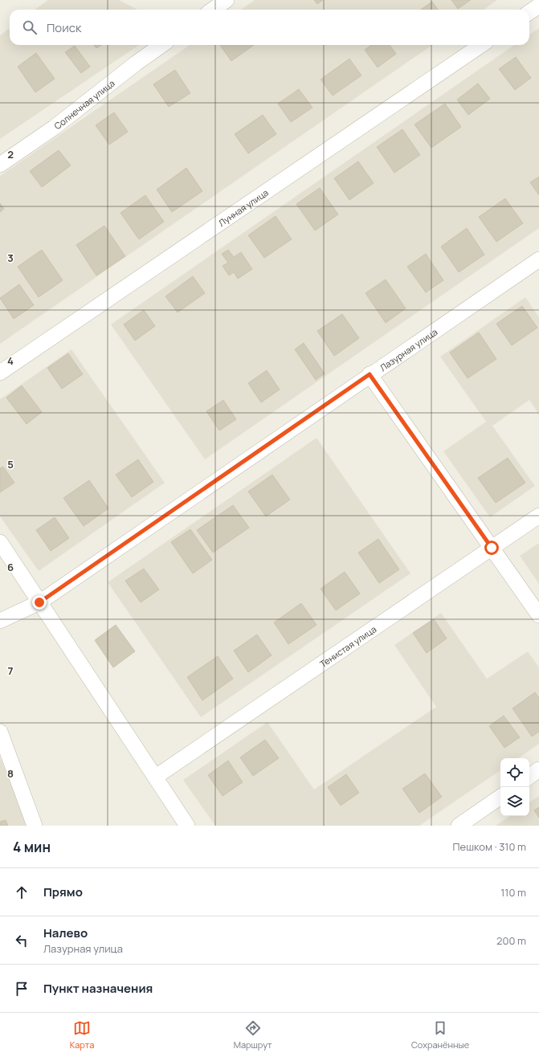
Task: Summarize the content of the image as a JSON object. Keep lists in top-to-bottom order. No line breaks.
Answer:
{"streets":{"street":["Солнечная улица","Лунная улица","Лазурная улица","Тенистая улица"]},"page":{"search":"Поиск","heading":["4 мин","Пешком · 310 m"],"list":[["Прямо","110 m"],["Налево","Лазурная улица","200 m"],"Пункт назначения"],"nav":["Карта","Маршрут","Сохранённые"]},"grid":{"rows":["2","3","4","5","6","7","8"]}}
